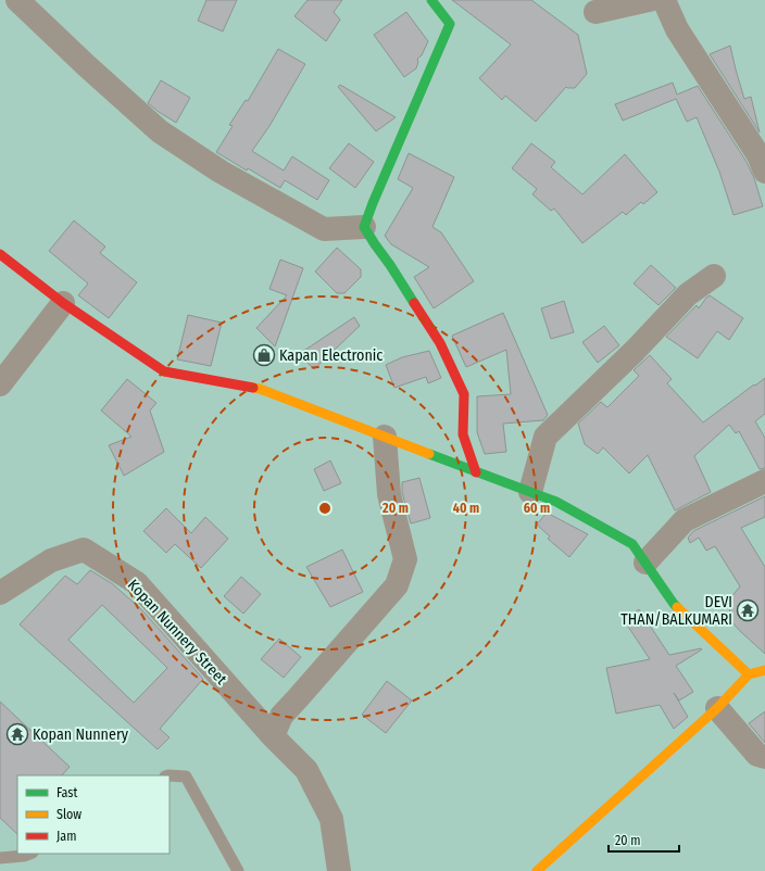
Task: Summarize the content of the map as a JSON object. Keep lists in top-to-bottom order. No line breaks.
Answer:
{"streets":{"street":["Kopan Nunnery Street"]},"places":{"shop":["Kapan Electronic"],"temple":["DEVI THAN/BALKUMARI","Kopan Nunnery"]},"legend":["Fast","Slow","Jam"],"scale_bar":"20 m","rings":["20 m","40 m","60 m"]}
